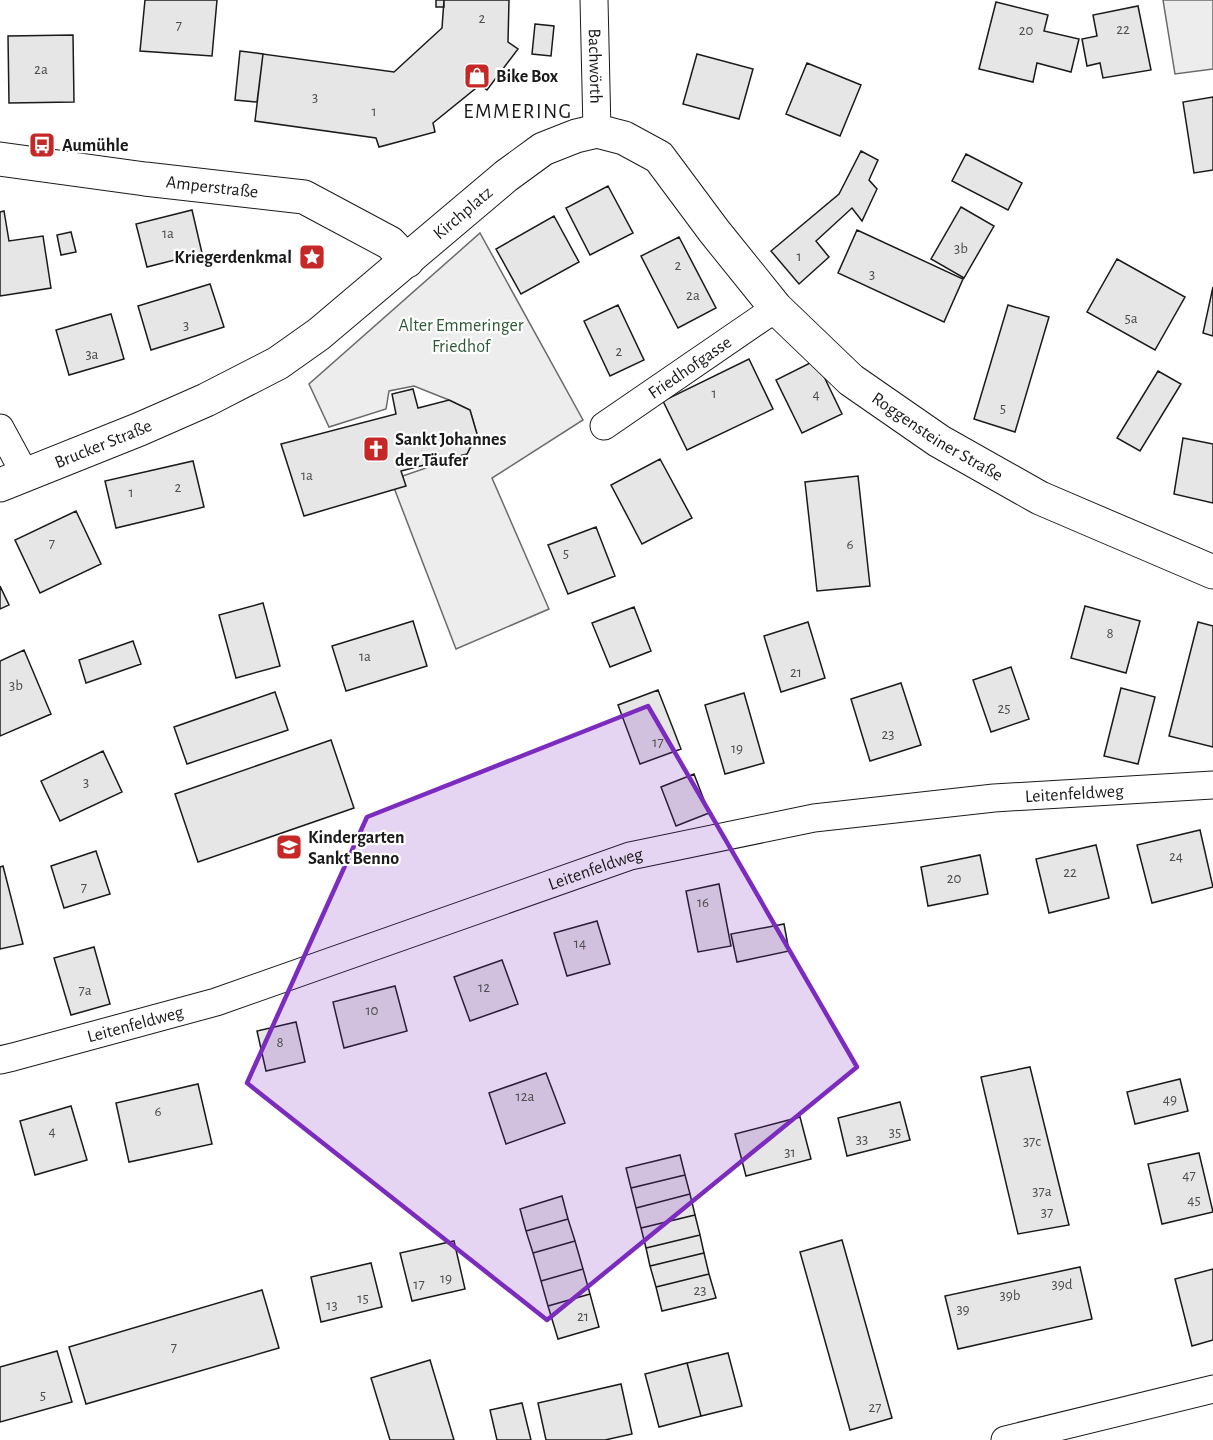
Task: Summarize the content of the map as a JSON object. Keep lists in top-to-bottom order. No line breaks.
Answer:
{"streets":{"street":["Bachwörth","Amperstraße","Kirchplatz","Friedhofgasse","Roggensteiner Straße","Brucker Straße","Leitenfeldweg"]},"crossings":[["Bachwörth","Kirchplatz"],["Bachwörth","Roggensteiner Straße"],["Amperstraße","Kirchplatz"],["Kirchplatz","Roggensteiner Straße"],["Kirchplatz","Brucker Straße"],["Friedhofgasse","Roggensteiner Straße"]],"districts":["EMMERING"],"parks":["Alter Emmeringer Friedhof"],"places":{"shop":["Bike Box"],"bus stop":["Aumühle"],"place":["Kriegerdenkmal"],"church":["Sankt Johannes der Täufer"],"school or university":["Kindergarten Sankt Benno"]},"house_numbers":["2","7","22","20","2a","3","1","1a","3b","1","2","3","2a","5a","3","2","3a","1","4","5","1a","2","1","7","6","5","8","1a","21","3b","25","23","17","19","3","24","22","20","7","16","14","12","7a","10","8","12a","49","6","4","35","33","37c","31","47","37a","45","37","19","17","39d","23","39b","15","13","39","21","7","5","27"]}
